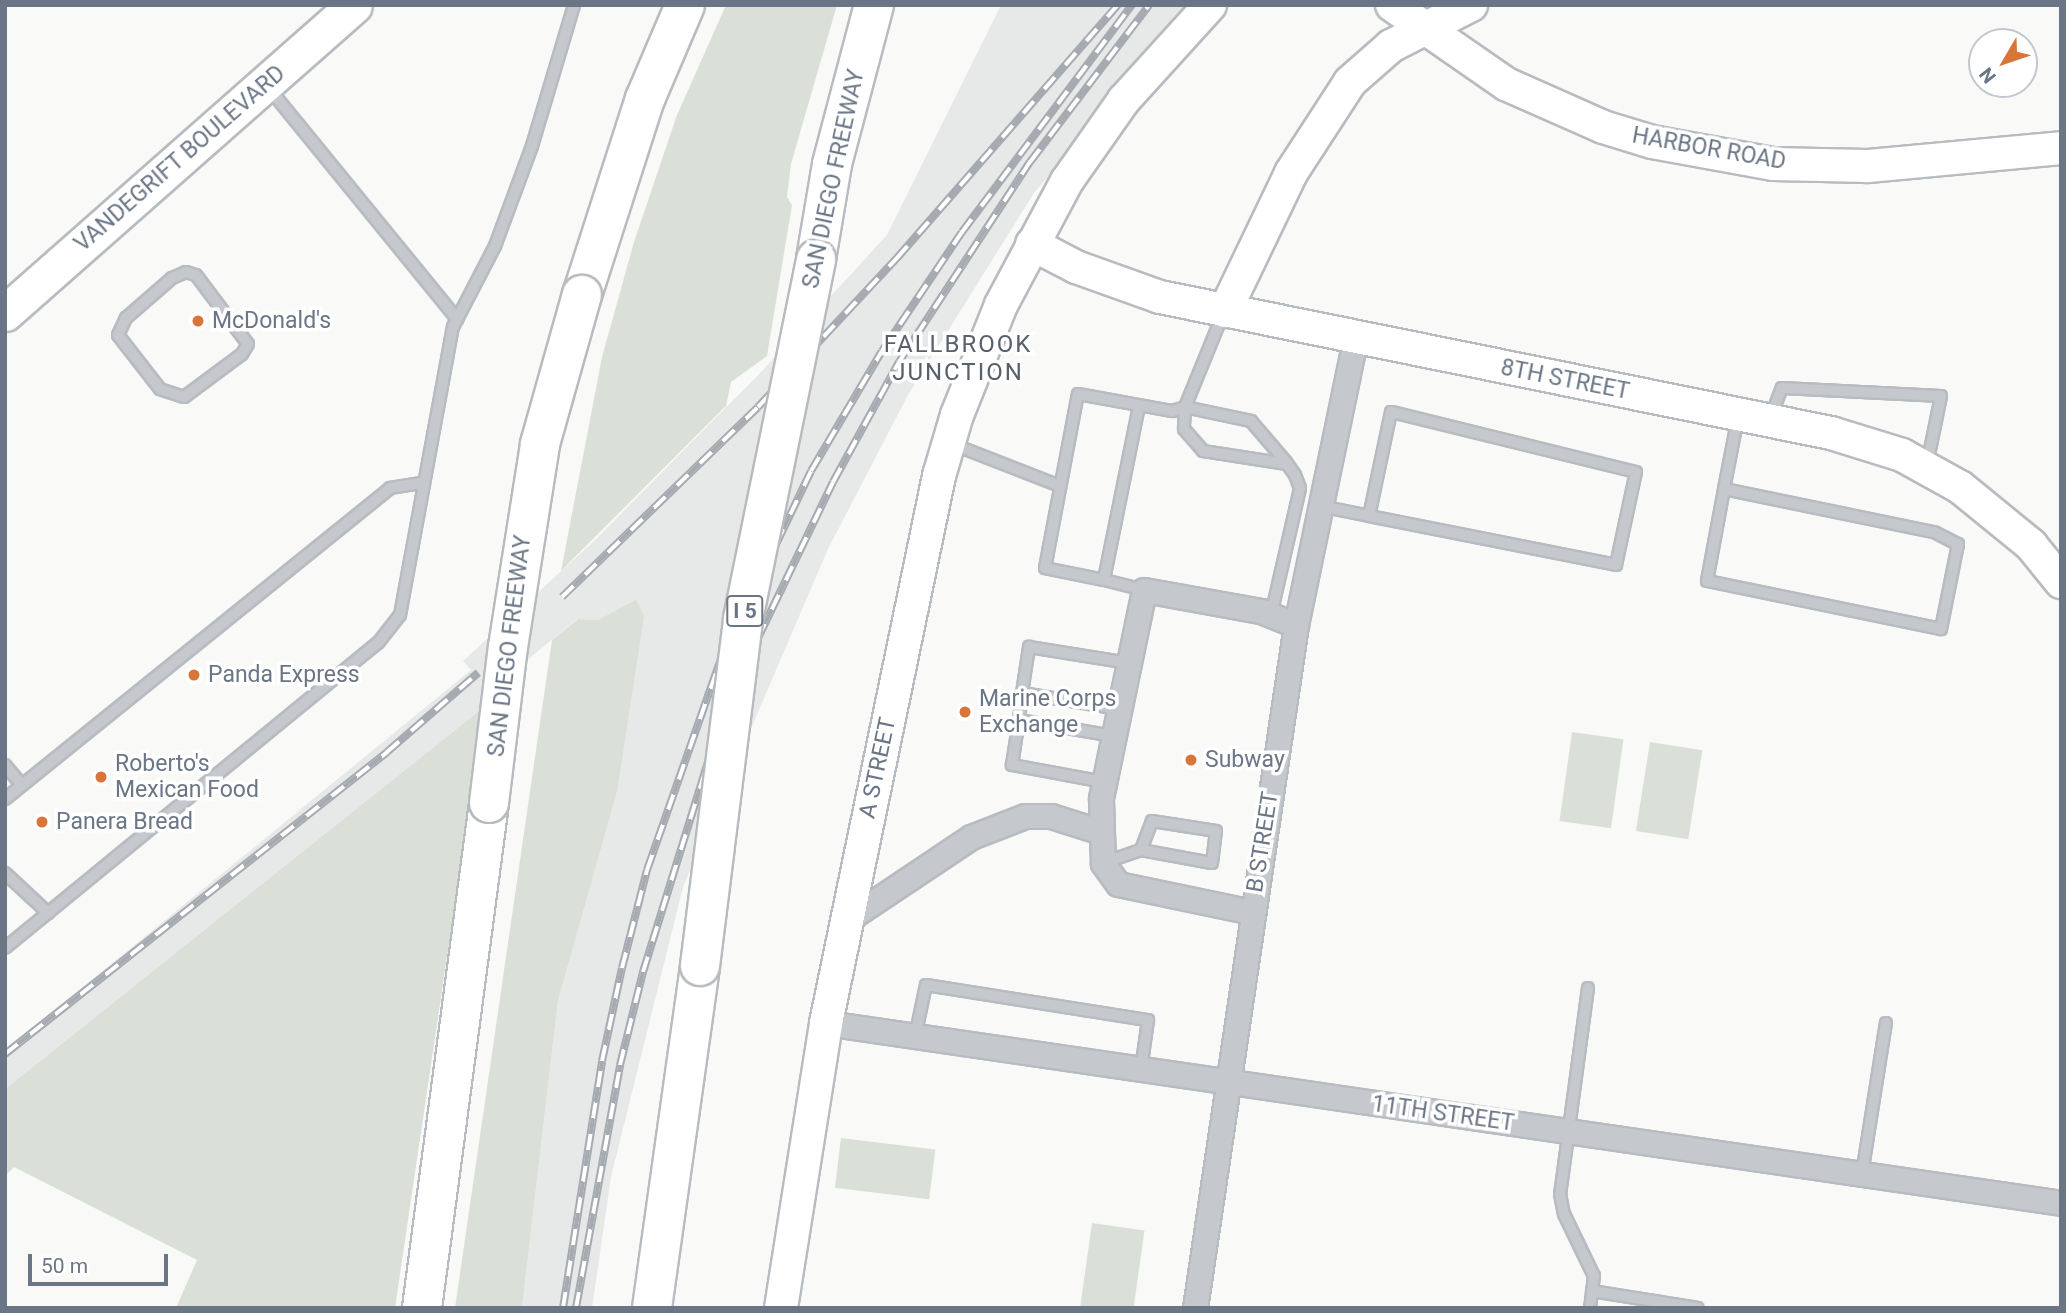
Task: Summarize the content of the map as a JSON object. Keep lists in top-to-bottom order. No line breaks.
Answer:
{"streets":{"highway":["SAN DIEGO FREEWAY","I 5"],"main road":["VANDEGRIFT BOULEVARD"],"street":["HARBOR ROAD","8TH STREET","A STREET","B STREET","11TH STREET"]},"crossings":[["8TH STREET","A STREET"],["8TH STREET","B STREET"],["A STREET","11TH STREET"],["B STREET","11TH STREET"]],"districts":["FALLBROOK JUNCTION"],"places":["McDonald's","Panda Express","Marine Corps Exchange","Subway","Roberto's Mexican Food","Panera Bread"],"scale_bar":"50 m","north":"bottom left"}
